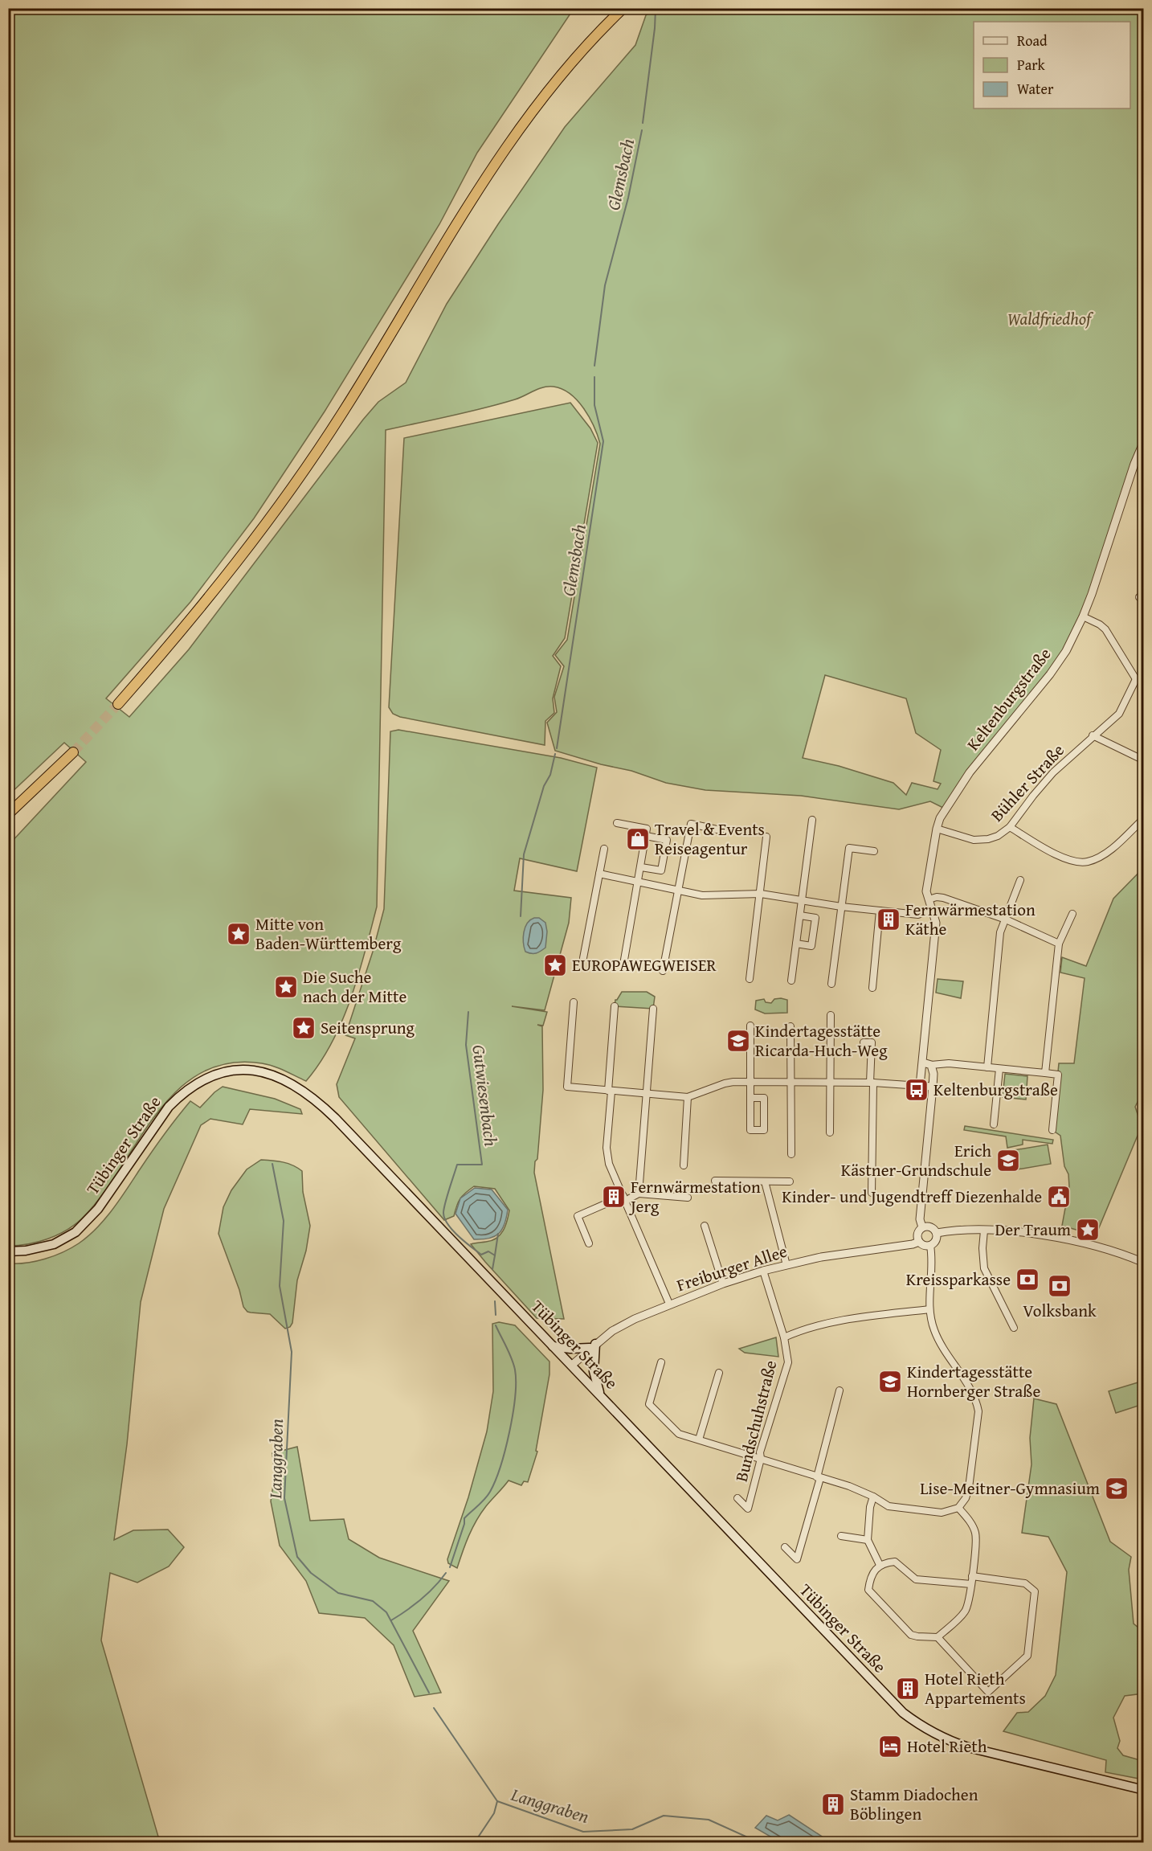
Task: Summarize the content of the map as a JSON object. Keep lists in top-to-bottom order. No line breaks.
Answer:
{"streets":{"main road":["Tübinger Straße"],"street":["Keltenburgstraße","Bühler Straße","Freiburger Allee","Bundschuhstraße"]},"crossings":[["Keltenburgstraße","Bühler Straße"],["Tübinger Straße","Freiburger Allee"],["Freiburger Allee","Bundschuhstraße"]],"water":["Glemsbach","Gutwiesenbach","Langgraben"],"parks":["Waldfriedhof"],"places":{"shop":["Travel & Events Reiseagentur"],"building":["Fernwärmestation Käthe","Fernwärmestation Jerg","Hotel Rieth Appartements","Stamm Diadochen Böblingen"],"place":["Mitte von Baden-Württemberg","EUROPAWEGWEISER","Die Suche nach der Mitte","Seitensprung","Der Traum"],"school or university":["Kindertagesstätte Ricarda-Huch-Weg","Erich Kästner-Grundschule","Kindertagesstätte Hornberger Straße","Lise-Meitner-Gymnasium"],"bus stop":["Keltenburgstraße"],"public building":["Kinder- und Jugendtreff Diezenhalde"],"bank":["Kreissparkasse","Volksbank"],"hotel":["Hotel Rieth"]},"legend":["Road","Park","Water"]}
